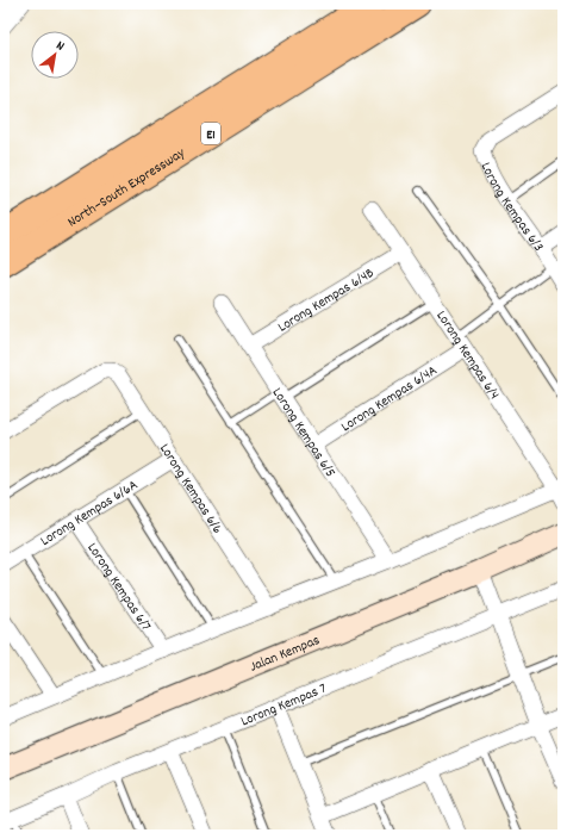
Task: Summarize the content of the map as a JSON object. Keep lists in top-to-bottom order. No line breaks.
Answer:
{"streets":{"highway":["E1","North–South Expressway"],"main road":["Jalan Kempas"],"street":["Lorong Kempas 6/3","Lorong Kempas 6/4B","Lorong Kempas 6/4","Lorong Kempas 6/4A","Lorong Kempas 6/5","Lorong Kempas 6/6","Lorong Kempas 6/6A","Lorong Kempas 6/7","Lorong Kempas 7"]},"crossings":[["Lorong Kempas 6/4B","Lorong Kempas 6/4"],["Lorong Kempas 6/4B","Lorong Kempas 6/5"],["Lorong Kempas 6/4","Lorong Kempas 6/4A"],["Lorong Kempas 6/4A","Lorong Kempas 6/5"],["Lorong Kempas 6/6","Lorong Kempas 6/6A"],["Lorong Kempas 6/6A","Lorong Kempas 6/7"]],"north":"top right"}
